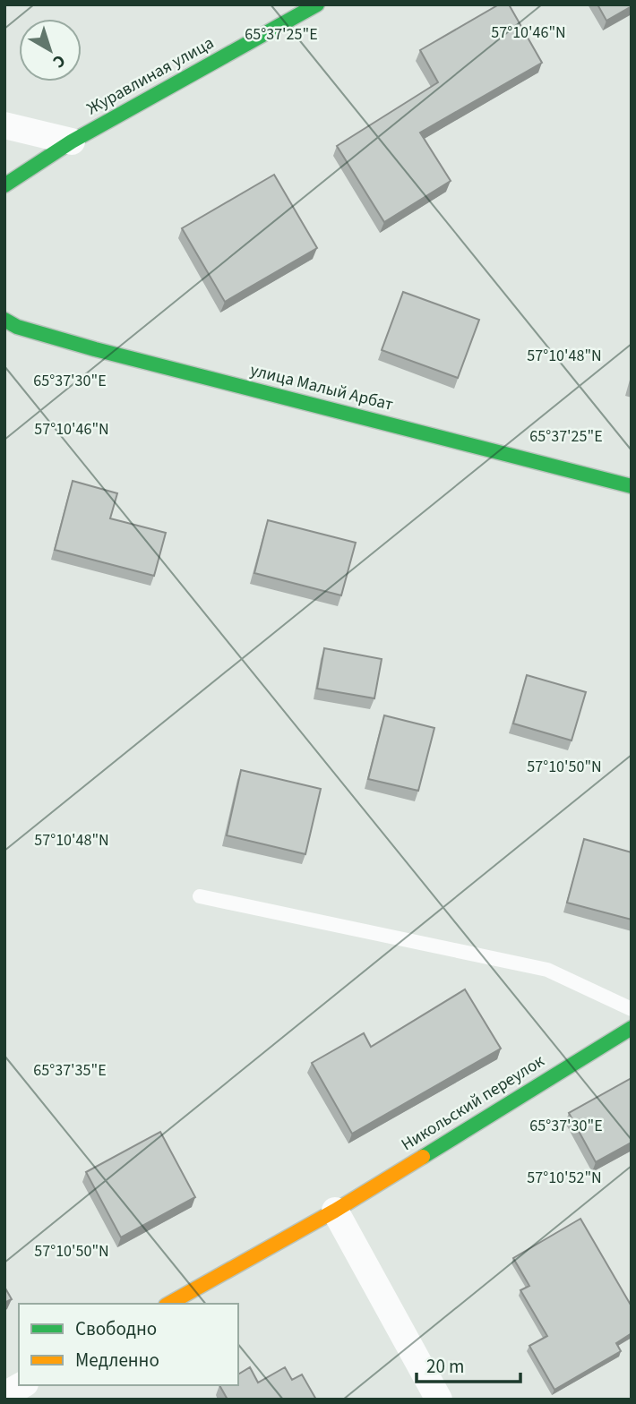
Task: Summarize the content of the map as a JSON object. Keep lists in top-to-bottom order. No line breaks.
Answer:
{"streets":{"street":["Журавлиная улица","улица Малый Арбат","Никольский переулок"]},"legend":["Свободно","Медленно"],"scale_bar":"20 m","north":"bottom right","coordinates":["57°10'46\"N","65°37'25\"E","57°10'48\"N","65°37'30\"E","57°10'50\"N","65°37'35\"E","57°10'52\"N"]}
